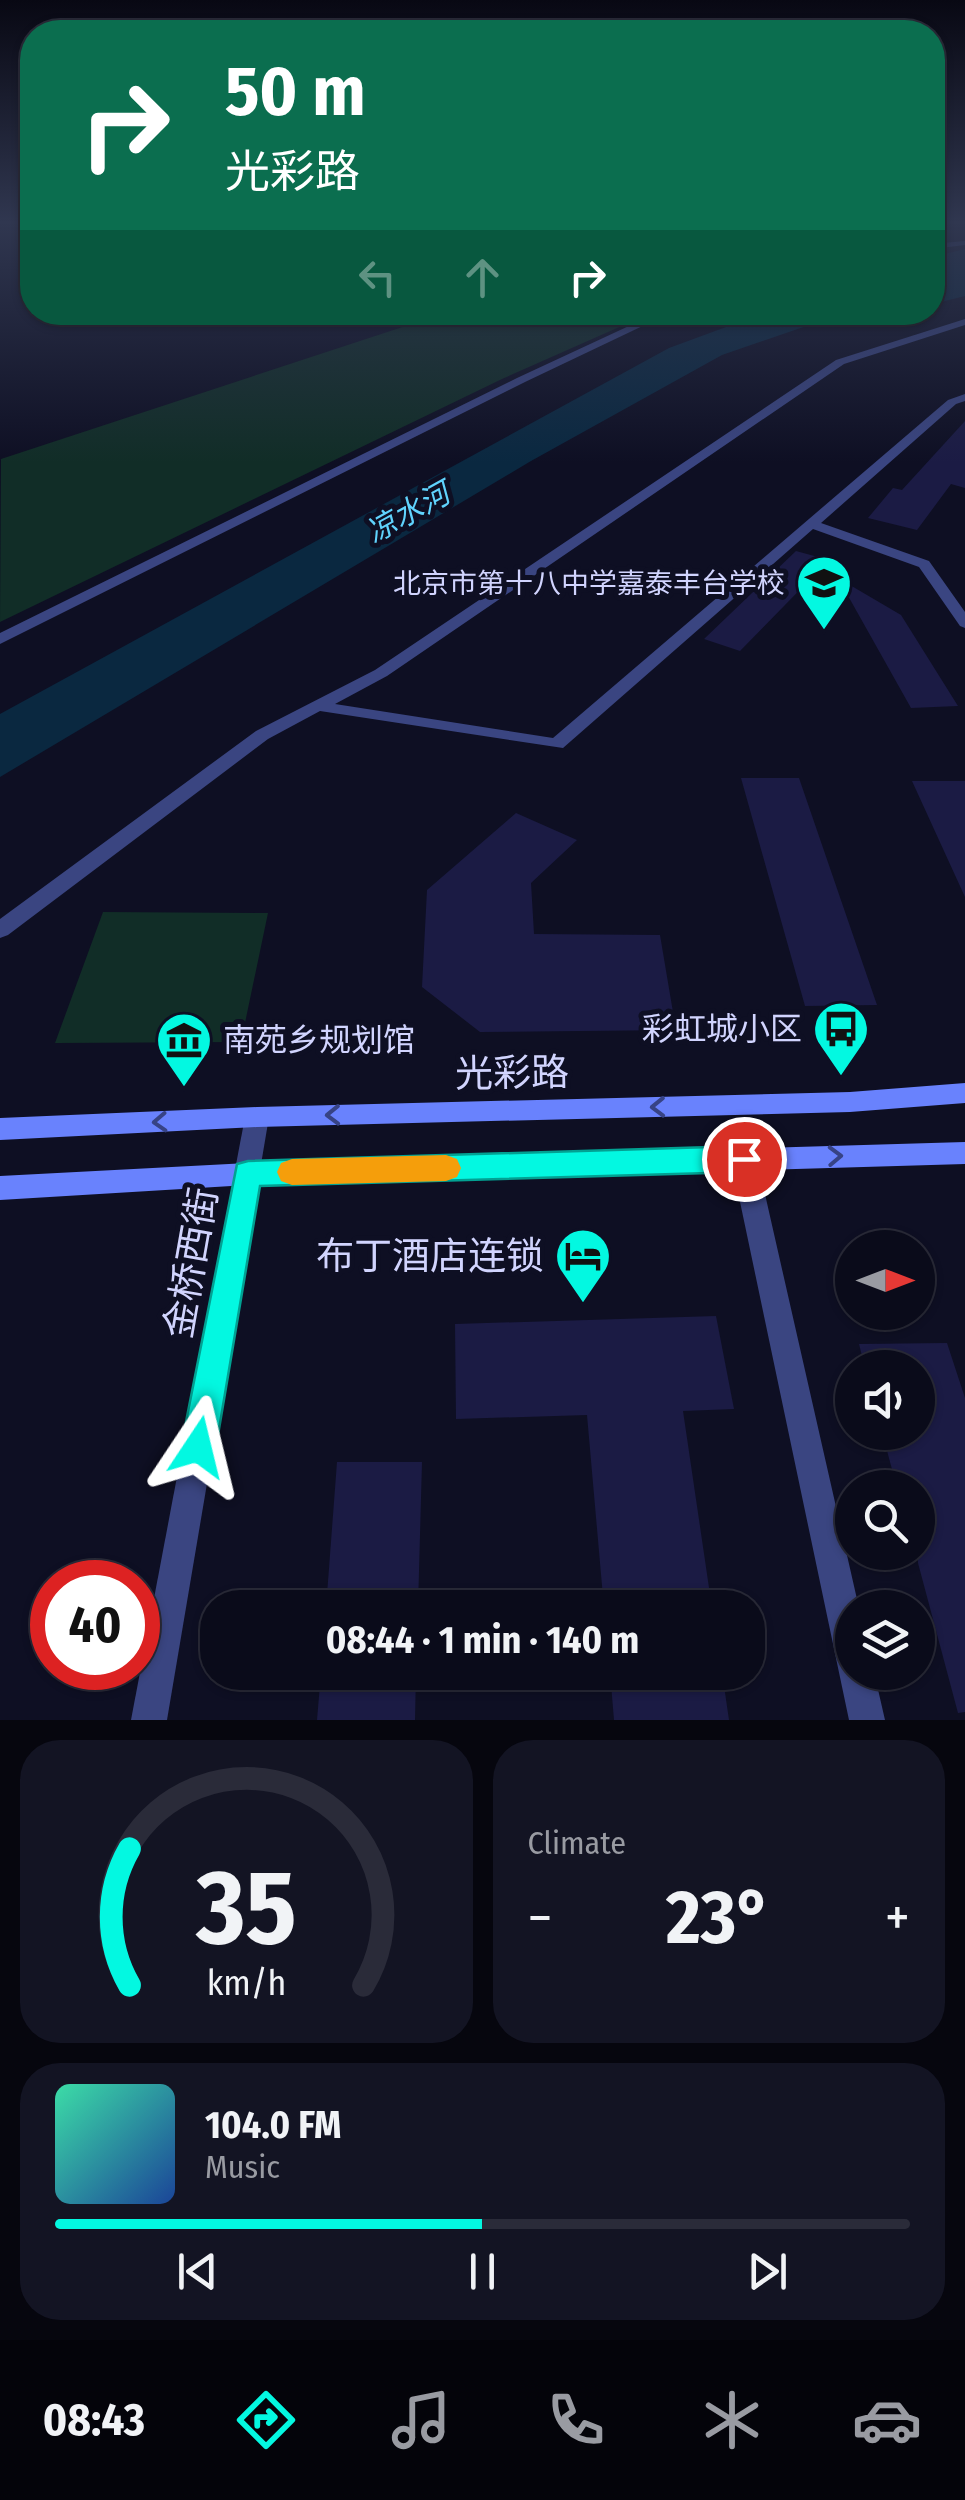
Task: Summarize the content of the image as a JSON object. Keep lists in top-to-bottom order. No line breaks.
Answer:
{"streets":{"main road":["光彩路"],"street":["金桥西街"]},"crossings":[["光彩路","金桥西街"]],"water":["凉水河"],"places":{"school or university":["北京市第十八中学嘉泰丰台学校"],"bus stop":["彩虹城小区"],"museum":["南苑乡规划馆"],"hotel":["布丁酒店连锁"]},"north":"right","page":{"turn":["50 m","光彩路"],"limit":"40","trip":"08:44 · 1 min · 140 m","tile":"Climate","heat":["−","23°","+"],"song":["104.0 FM","Music"],"tabs":"08:43","gauge":["35","km/h"]}}
